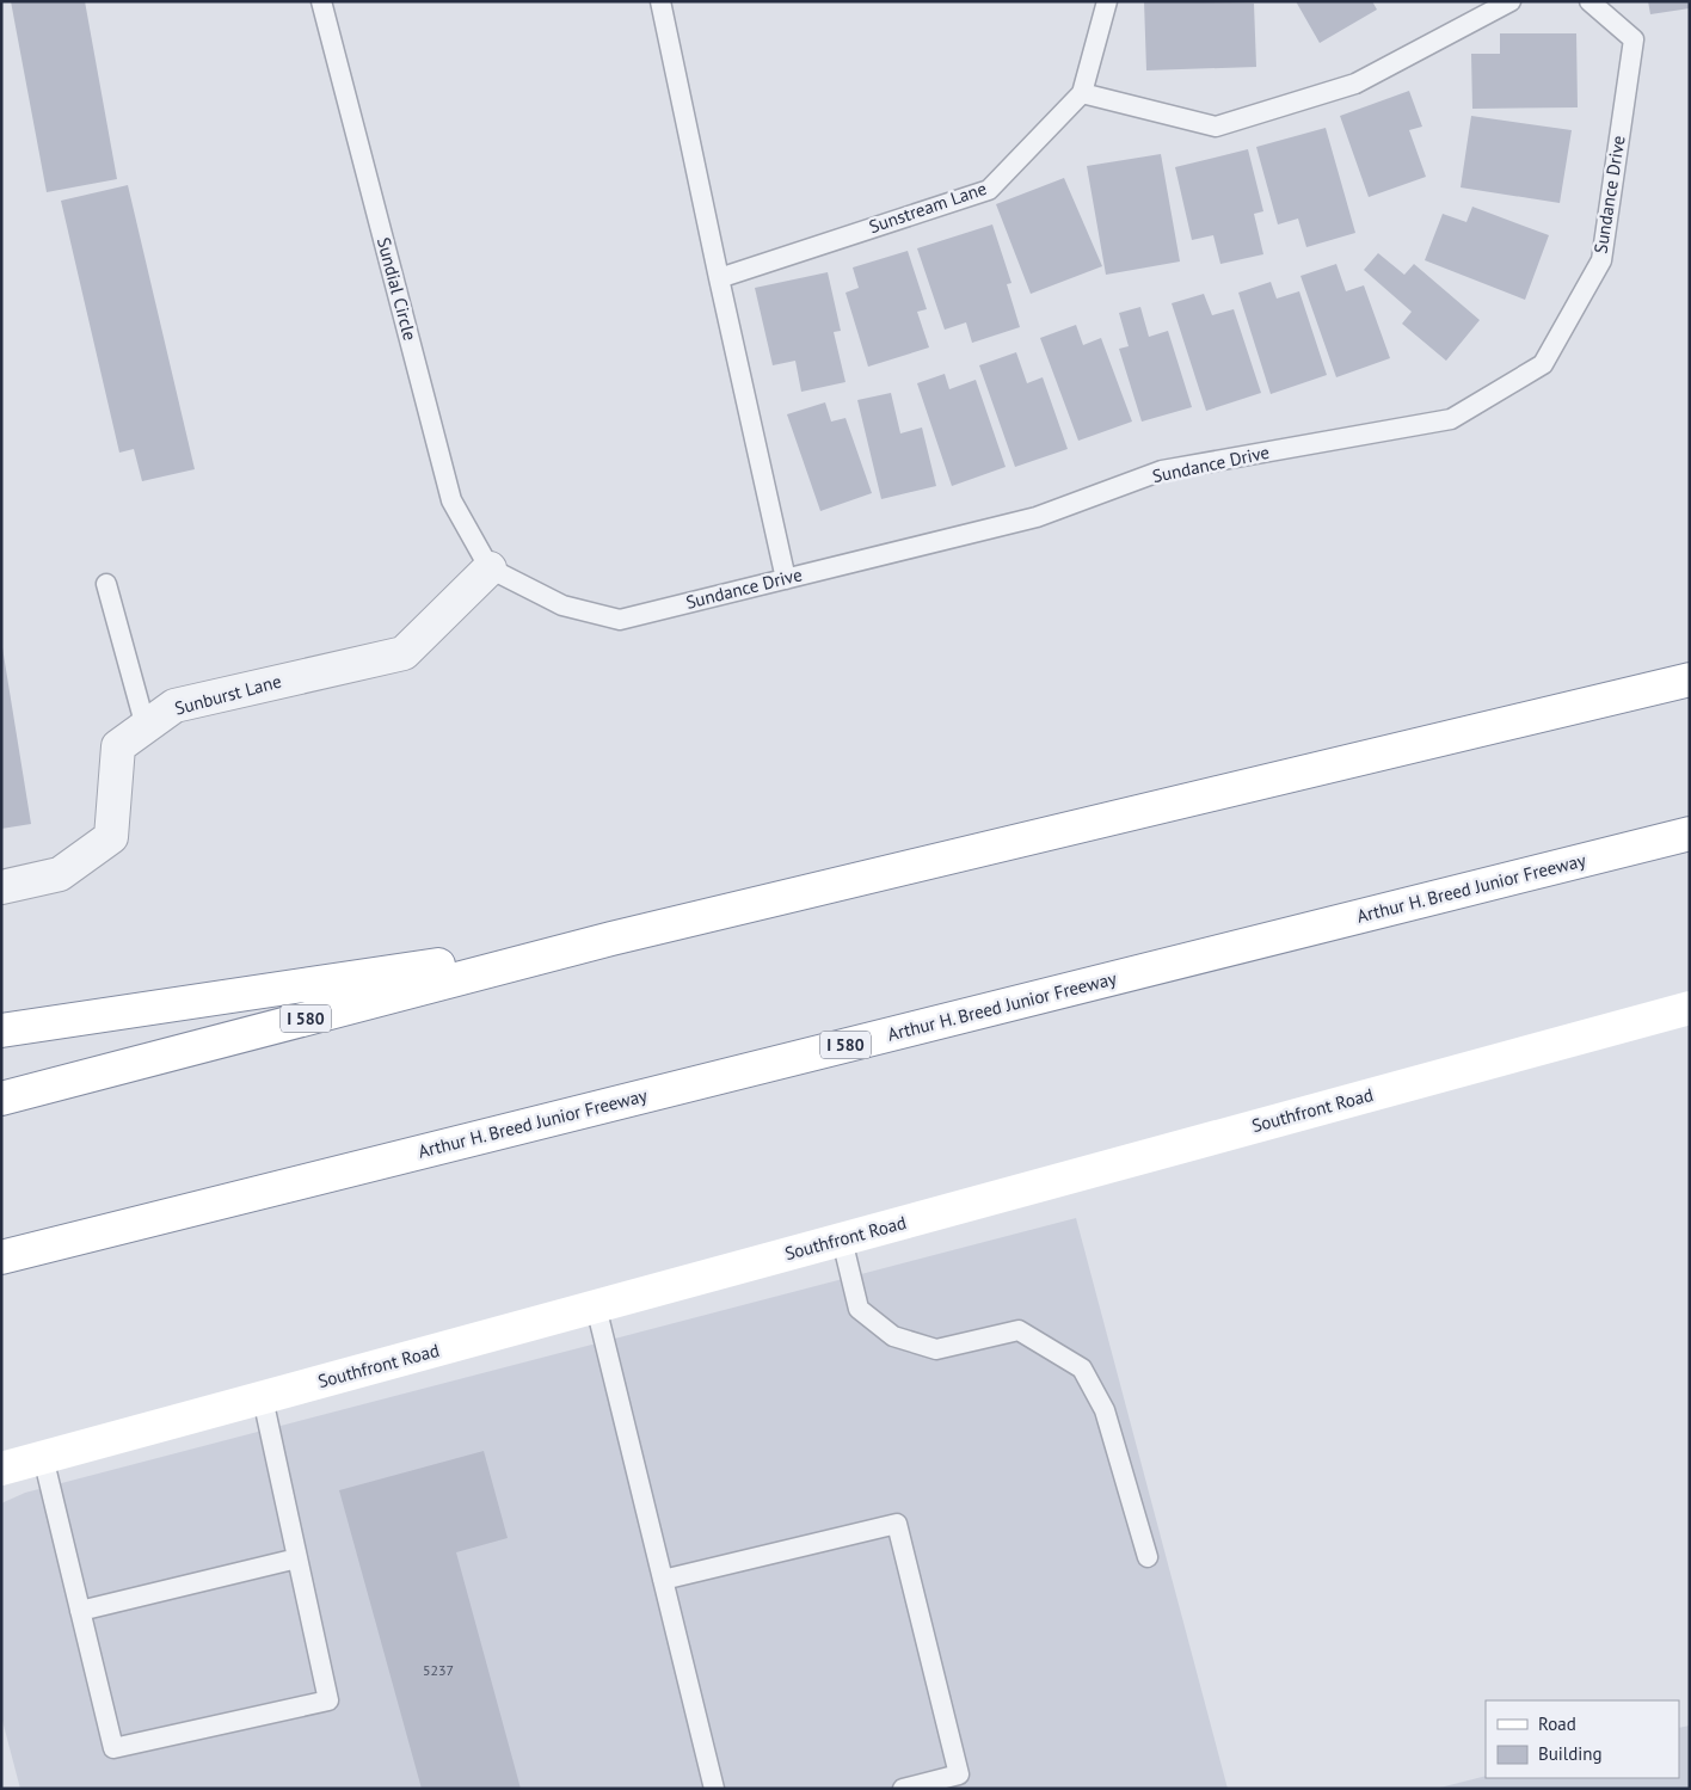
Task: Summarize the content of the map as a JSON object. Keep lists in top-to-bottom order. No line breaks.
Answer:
{"streets":{"main road":["Arthur H. Breed Junior Freeway","I 580","Southfront Road"],"street":["Sunburst Lane"],"lane":["Sundance Drive","Sunstream Lane","Sundial Circle"]},"crossings":[["Sundance Drive","Sundial Circle"],["Sundance Drive","Sunburst Lane"],["Sundial Circle","Sunburst Lane"]],"house_numbers":["5237"],"legend":["Road","Building"]}
